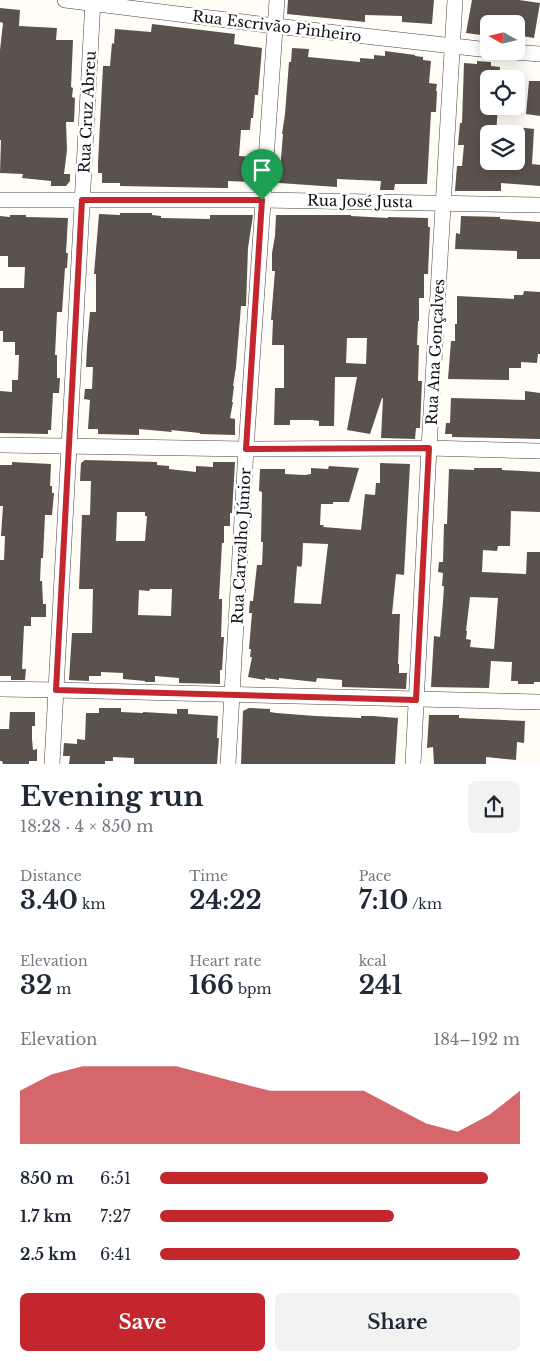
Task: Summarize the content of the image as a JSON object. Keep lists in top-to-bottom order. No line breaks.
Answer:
{"streets":{"street":["Rua Escrivão Pinheiro","Rua Cruz Abreu","Rua José Justa","Rua Ana Gonçalves","Rua Carvalho Júnior"]},"crossings":[["Rua Escrivão Pinheiro","Rua Cruz Abreu"],["Rua Escrivão Pinheiro","Rua Ana Gonçalves"],["Rua Escrivão Pinheiro","Rua Carvalho Júnior"],["Rua Cruz Abreu","Rua José Justa"],["Rua José Justa","Rua Ana Gonçalves"],["Rua José Justa","Rua Carvalho Júnior"]],"north":"left","page":{"heading":["Evening run","18:28 · 4 × 850 m"],"stats":[["Distance","3.40 km"],["Time","24:22"],["Pace","7:10 /km"],["Elevation","32 m"],["Heart rate","166 bpm"],["kcal","241"]],"chart":["Elevation","184–192 m"],"list":[{"name":"850 m","note":"6:51"},{"name":"1.7 km","note":"7:27"},{"name":"2.5 km","note":"6:41"}],"buttons":["Save","Share"]}}
